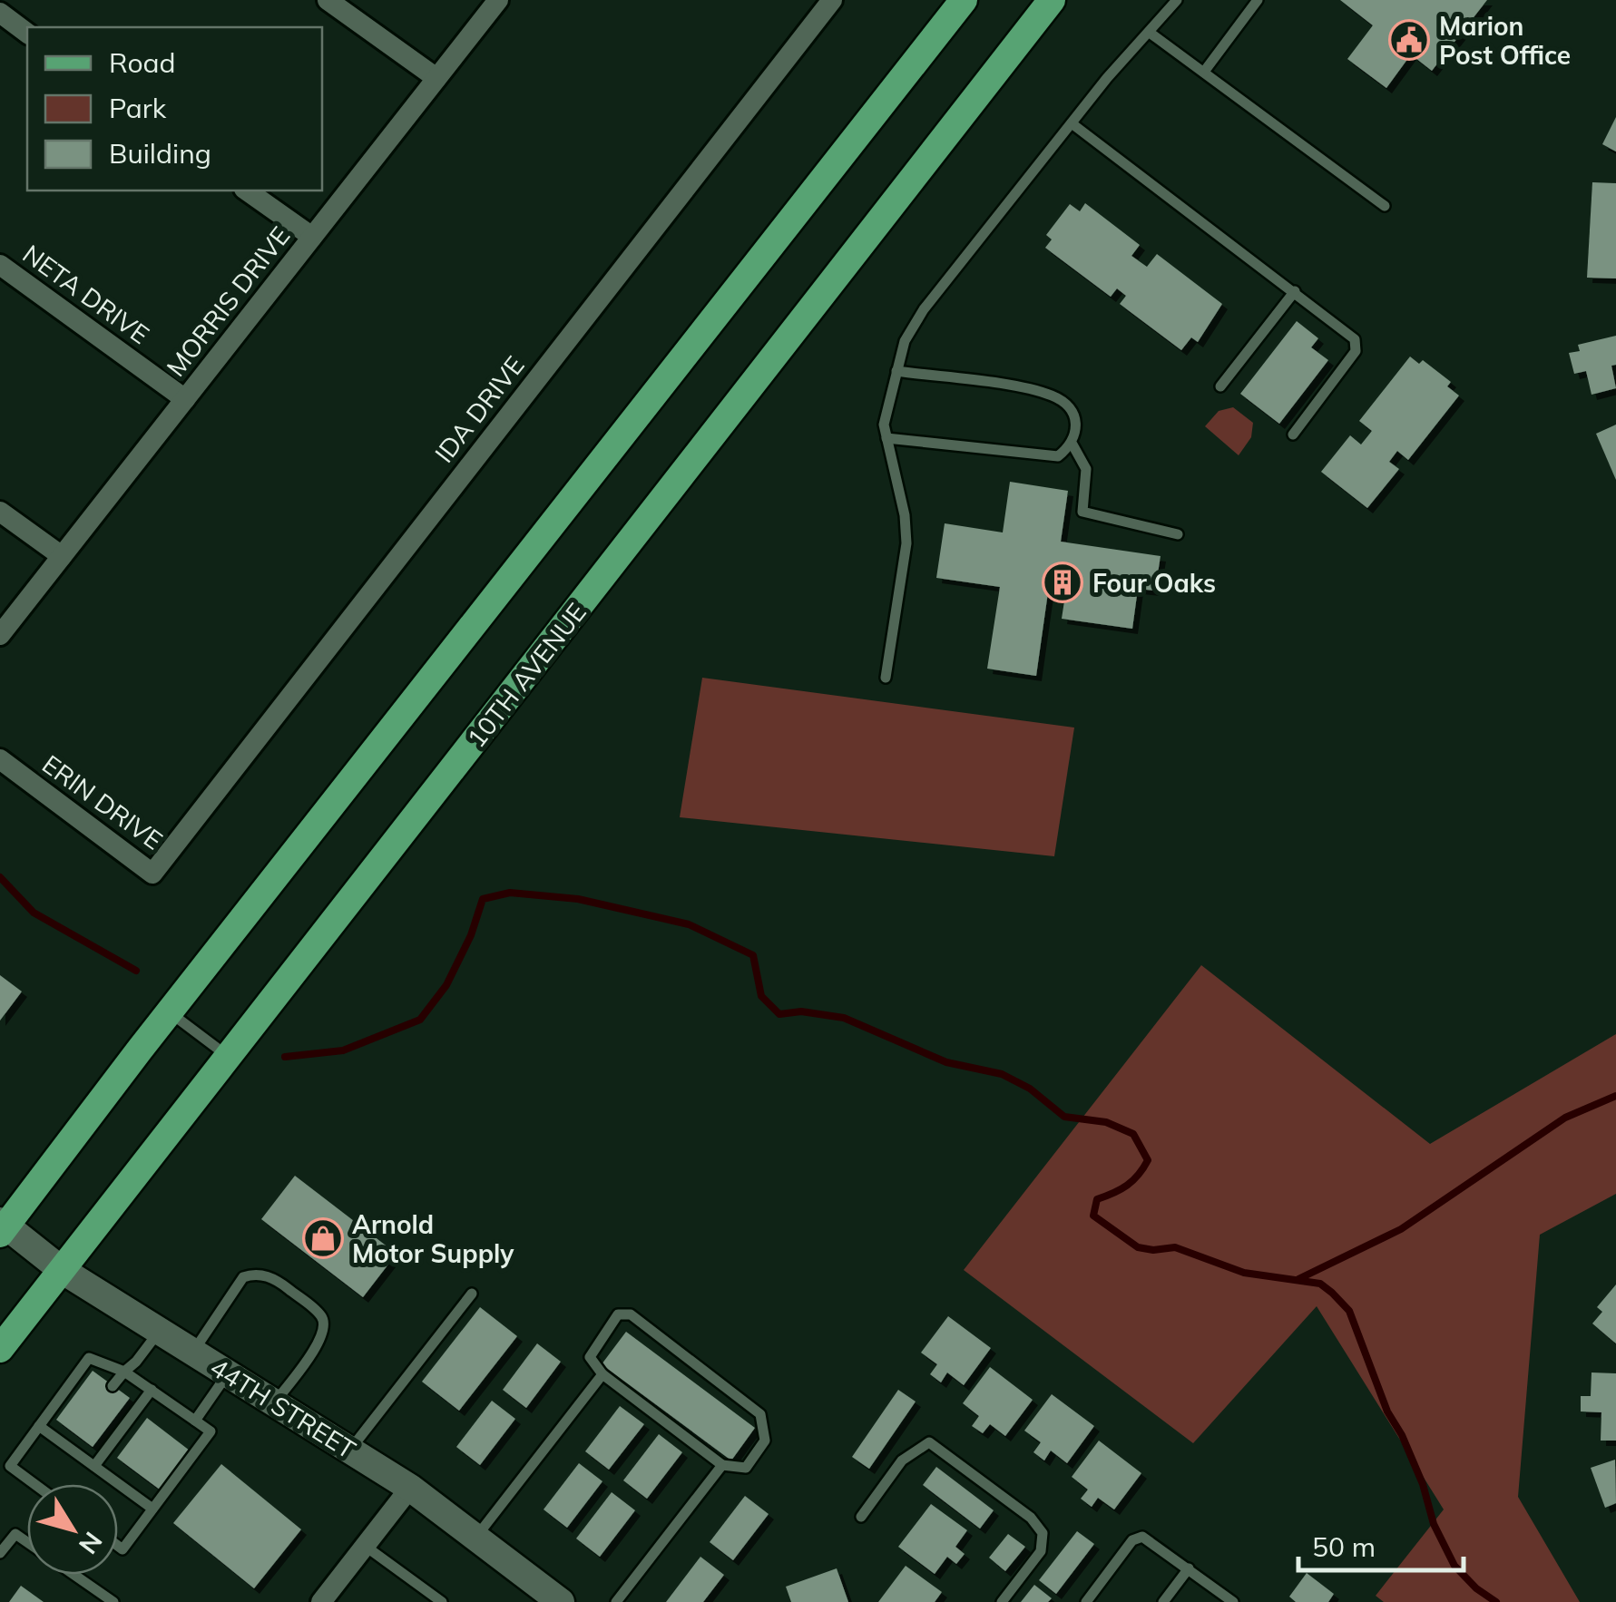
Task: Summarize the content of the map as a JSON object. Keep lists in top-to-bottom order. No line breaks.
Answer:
{"streets":{"main road":["10TH AVENUE"],"street":["NETA DRIVE","MORRIS DRIVE","IDA DRIVE","ERIN DRIVE","44TH STREET"]},"crossings":[["NETA DRIVE","MORRIS DRIVE"],["IDA DRIVE","ERIN DRIVE"],["10TH AVENUE","44TH STREET"]],"places":{"public building":["Marion Post Office"],"building":["Four Oaks"],"shop":["Arnold Motor Supply"]},"legend":["Road","Park","Building"],"scale_bar":"50 m","north":"bottom right"}
